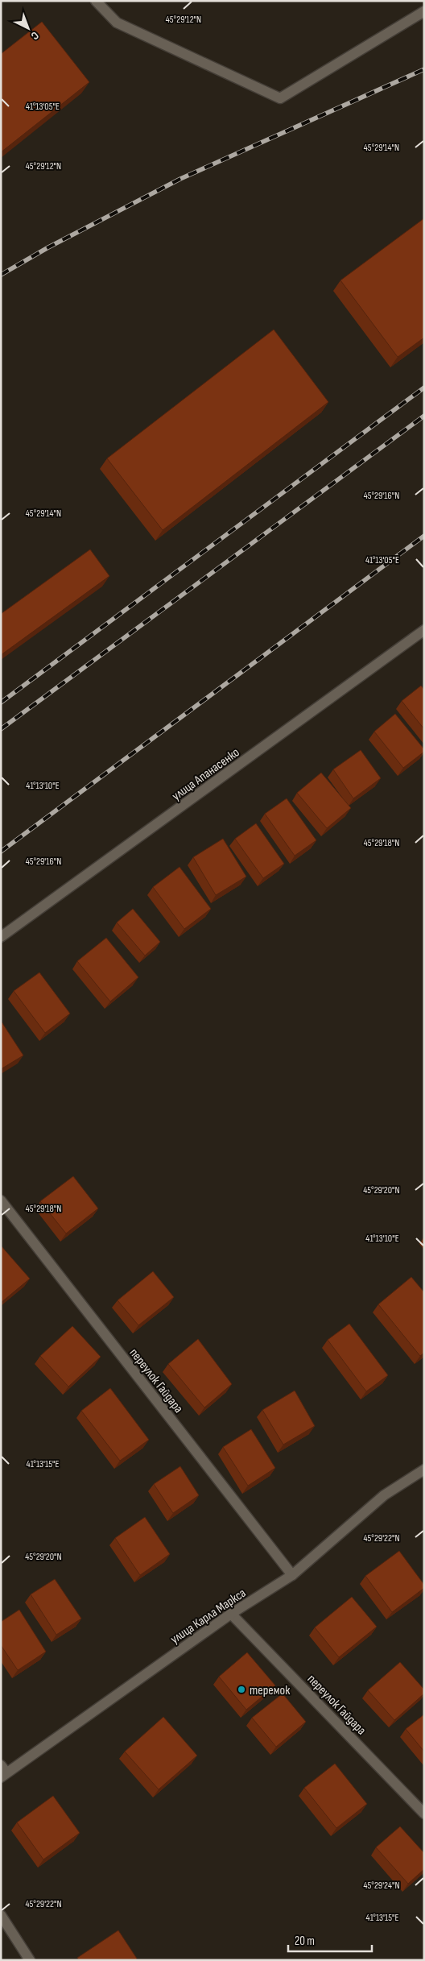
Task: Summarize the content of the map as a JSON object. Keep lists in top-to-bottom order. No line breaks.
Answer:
{"streets":{"street":["улица Апанасенко","переулок Гайдара","улица Карла Маркса"]},"crossings":[["переулок Гайдара","улица Карла Маркса"]],"places":["теремок"],"scale_bar":"20 m","north":"bottom right","coordinates":["45°29'12\"N","41°13'05\"E","45°29'14\"N","45°29'16\"N","41°13'10\"E","45°29'18\"N","45°29'20\"N","41°13'15\"E","45°29'22\"N","45°29'24\"N"]}
